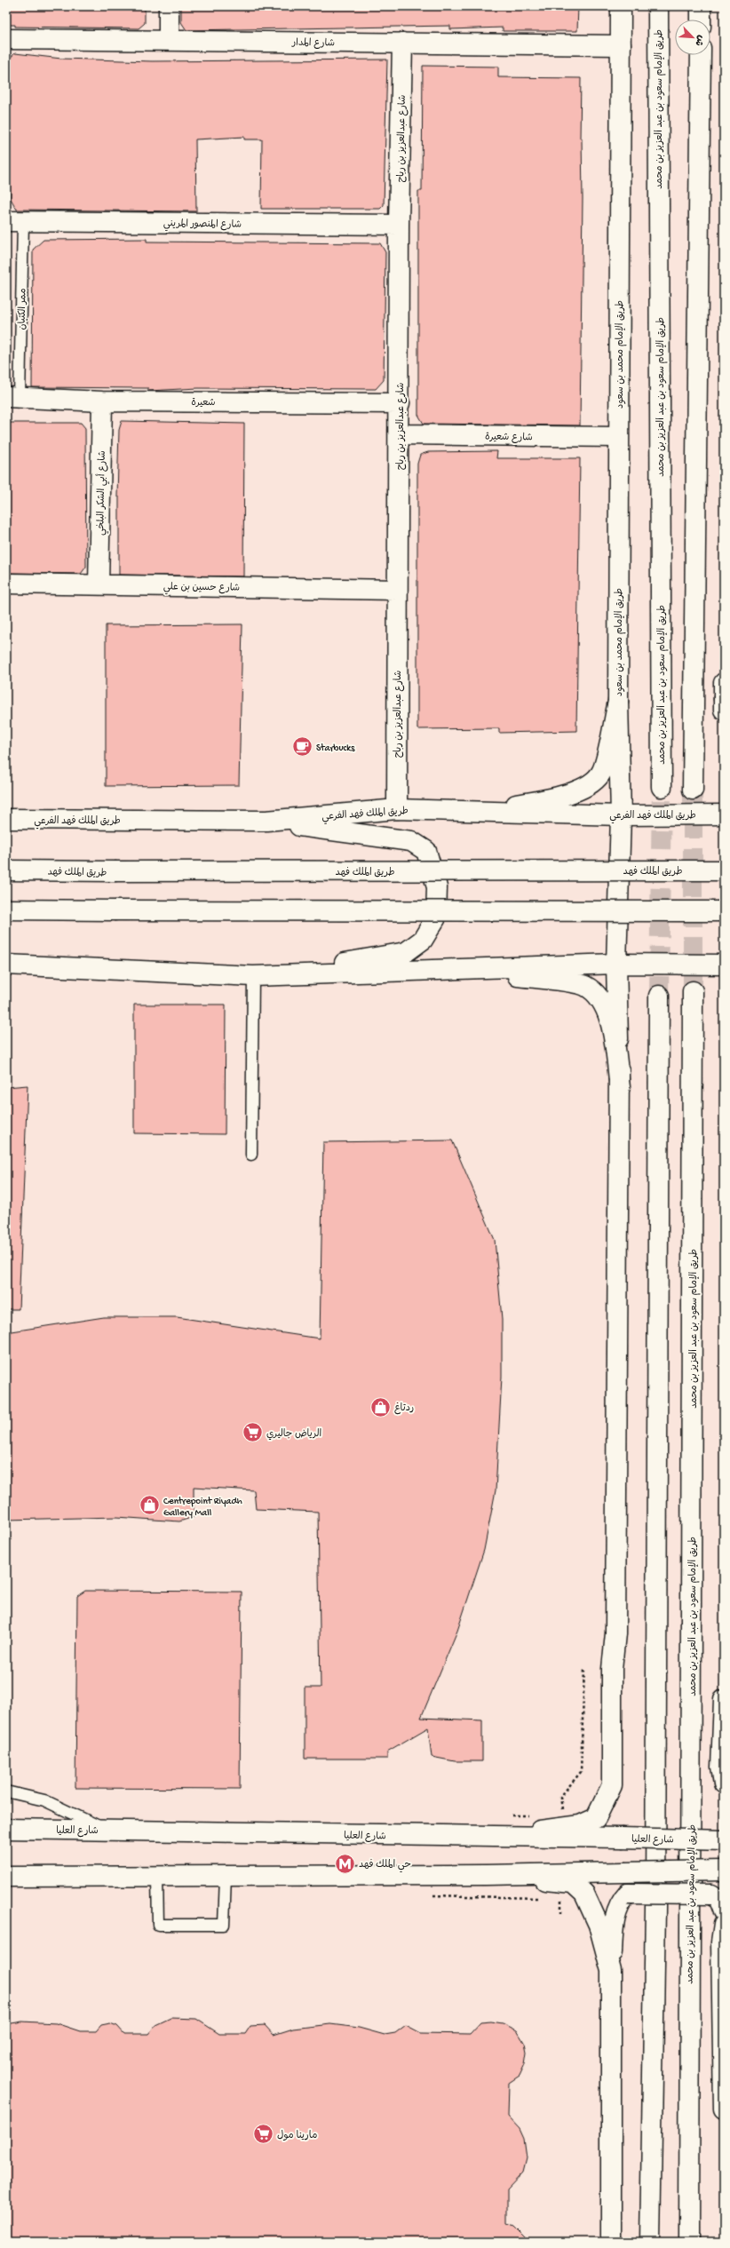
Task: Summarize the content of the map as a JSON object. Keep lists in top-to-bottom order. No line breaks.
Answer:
{"streets":{"main road":["شارع المدار","طريق الإمام سعود بن عبد العزيز بن محمد","شارع عبدالعزيز بن رباح","شارع المنصور المريني","طريق الإمام محمد بن سعود","شعيرة","شارع شعيرة","شارع أبي الشكر البلخي","شارع حسين بن علي","طريق الملك فهد الفرعي","طريق الملك فهد","شارع العليا"],"lane":["ممر الكتبان"]},"crossings":[["شارع المدار","شارع عبدالعزيز بن رباح"],["شارع المدار","طريق الإمام محمد بن سعود"],["شارع عبدالعزيز بن رباح","شارع المنصور المريني"],["شارع عبدالعزيز بن رباح","شعيرة"],["شارع عبدالعزيز بن رباح","شارع شعيرة"],["شارع عبدالعزيز بن رباح","شارع حسين بن علي"],["شارع عبدالعزيز بن رباح","طريق الملك فهد الفرعي"],["شارع المنصور المريني","ممر الكتبان"],["ممر الكتبان","شعيرة"],["طريق الإمام محمد بن سعود","شارع شعيرة"],["شعيرة","شارع أبي الشكر البلخي"],["شارع أبي الشكر البلخي","شارع حسين بن علي"]],"places":{"cafe":["Starbucks"],"shop":["ردتاغ","Centrepoint Riyadh Gallery Mall"],"supermarket":["الرياض جاليري","مارينا مول"],"metro station":["حي الملك فهد"]},"north":"bottom right"}
